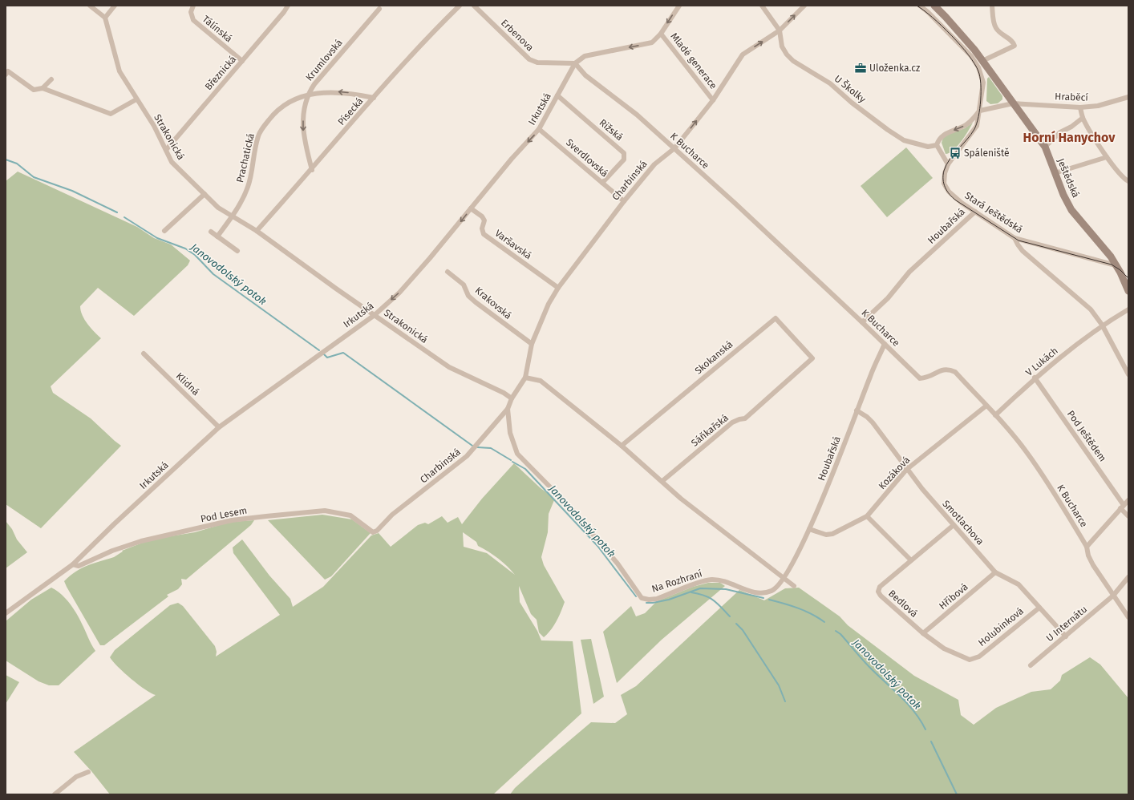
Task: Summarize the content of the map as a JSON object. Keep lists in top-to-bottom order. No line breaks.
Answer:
{"streets":{"street":["Tálínská","Erbenova","Krumlovská","Mladé generace","Březnická","U Školky","Hraběcí","Irkutská","Písecká","Rižská","Strakonická","K Bucharce","Prachatická","Sverdlovská","Ještědská","Charbinská","Stará Ještědská","Houbařská","Varšavská","Krakovská","Skokanská","V Lukách","Klidná","Sáňkařská","Pod Ještědem","Kozáková","Pod Lesem","Smotlachova","Na Rozhraní","Hřibová","Bedlová","U Internátu","Holubinková"]},"crossings":[["Tálínská","Březnická"],["Erbenova","Irkutská"],["Erbenova","K Bucharce"],["Krumlovská","Písecká"],["Krumlovská","Prachatická"],["Mladé generace","Charbinská"],["Březnická","Strakonická"],["U Školky","Charbinská"],["Hraběcí","Ještědská"],["Irkutská","Rižská"],["Irkutská","Strakonická"],["Irkutská","K Bucharce"],["Irkutská","Sverdlovská"],["Irkutská","Varšavská"],["Irkutská","Klidná"],["Irkutská","Pod Lesem"],["Písecká","Strakonická"],["Písecká","Prachatická"],["Rižská","Sverdlovská"],["Strakonická","Prachatická"],["Strakonická","Charbinská"],["Strakonická","Na Rozhraní"],["K Bucharce","Charbinská"],["K Bucharce","Houbařská"],["K Bucharce","V Lukách"],["K Bucharce","Kozáková"],["K Bucharce","U Internátu"],["Sverdlovská","Charbinská"],["Ještědská","Stará Ještědská"],["Charbinská","Varšavská"],["Charbinská","Krakovská"],["Charbinská","Pod Lesem"],["Charbinská","Na Rozhraní"],["Stará Ještědská","Houbařská"],["Houbařská","Kozáková"],["Houbařská","Smotlachova"],["Houbařská","Na Rozhraní"],["Skokanská","Sáňkařská"],["V Lukách","Pod Ještědem"],["Kozáková","Smotlachova"],["Smotlachova","Hřibová"],["Smotlachova","Bedlová"],["Smotlachova","U Internátu"],["Smotlachova","Holubinková"],["Hřibová","Bedlová"],["Hřibová","Holubinková"],["Bedlová","Holubinková"]],"one_way":["Krumlovská"],"districts":["Horní Hanychov"],"water":["Janovodolský potok"],"places":{"office":["Uloženka.cz"],"bus stop":["Spáleniště"]}}
